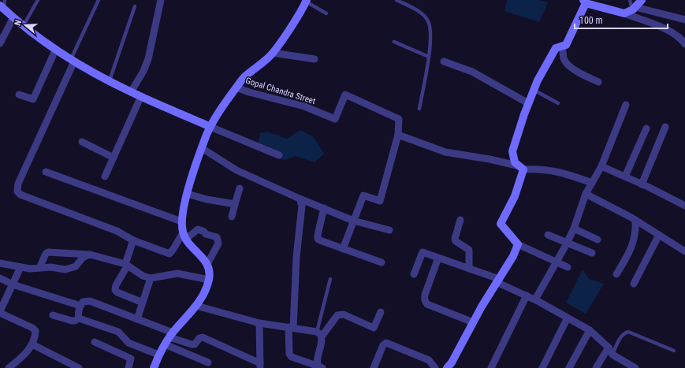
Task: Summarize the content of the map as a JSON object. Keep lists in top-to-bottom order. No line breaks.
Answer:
{"streets":{"street":["Gopal Chandra Street"]},"scale_bar":"100 m","north":"left"}
